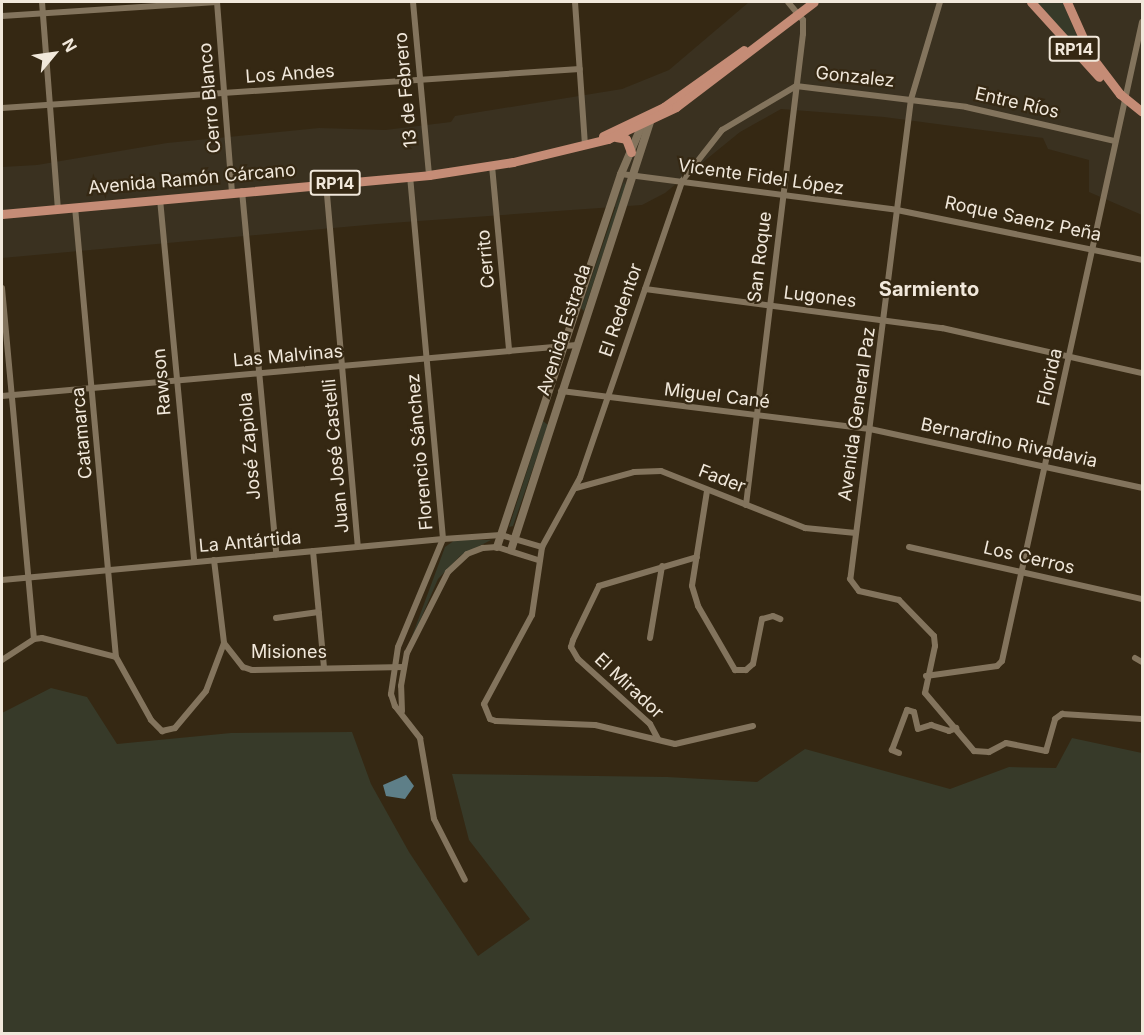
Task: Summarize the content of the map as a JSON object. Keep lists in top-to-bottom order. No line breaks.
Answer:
{"streets":{"main road":["RP14","Avenida Ramón Cárcano","Avenida Estrada"],"street":["Los Andes","Gonzalez","13 de Febrero","Cerro Blanco","Entre Ríos","Vicente Fidel López","Roque Saenz Peña","San Roque","Cerrito","Lugones","El Redentor","Las Malvinas","Florida","Rawson","Miguel Cané","Avenida General Paz","Catamarca","Bernardino Rivadavia","José Zapiola","Florencio Sánchez","Juan José Castelli","Fader","La Antártida","Los Cerros","Misiones","El Mirador"]},"crossings":[["RP14","Florida"],["Los Andes","13 de Febrero"],["Los Andes","Cerro Blanco"],["Gonzalez","Entre Ríos"],["Gonzalez","San Roque"],["Gonzalez","El Redentor"],["Gonzalez","Avenida General Paz"],["13 de Febrero","Avenida Ramón Cárcano"],["Cerro Blanco","Avenida Ramón Cárcano"],["Cerro Blanco","José Zapiola"],["Entre Ríos","Florida"],["Entre Ríos","Avenida General Paz"],["Vicente Fidel López","Roque Saenz Peña"],["Vicente Fidel López","San Roque"],["Vicente Fidel López","El Redentor"],["Vicente Fidel López","Avenida Estrada"],["Vicente Fidel López","Avenida General Paz"],["Avenida Ramón Cárcano","San Roque"],["Avenida Ramón Cárcano","Cerrito"],["Avenida Ramón Cárcano","Avenida Estrada"],["Avenida Ramón Cárcano","Rawson"],["Avenida Ramón Cárcano","Catamarca"],["Avenida Ramón Cárcano","José Zapiola"],["Avenida Ramón Cárcano","Florencio Sánchez"],["Avenida Ramón Cárcano","Juan José Castelli"],["Roque Saenz Peña","Florida"],["Roque Saenz Peña","Avenida General Paz"],["San Roque","Lugones"],["San Roque","El Redentor"],["San Roque","Miguel Cané"],["San Roque","Fader"],["Cerrito","Las Malvinas"],["Lugones","El Redentor"],["Lugones","Florida"],["Lugones","Avenida General Paz"],["El Redentor","Miguel Cané"],["El Redentor","Fader"],["El Redentor","El Mirador"],["Avenida Estrada","Las Malvinas"],["Avenida Estrada","Miguel Cané"],["Avenida Estrada","La Antártida"],["Las Malvinas","Rawson"],["Las Malvinas","Catamarca"],["Las Malvinas","José Zapiola"],["Las Malvinas","Florencio Sánchez"],["Las Malvinas","Juan José Castelli"],["Florida","Avenida General Paz"],["Florida","Bernardino Rivadavia"],["Florida","Los Cerros"],["Rawson","La Antártida"],["Miguel Cané","Avenida General Paz"],["Miguel Cané","Bernardino Rivadavia"],["Avenida General Paz","Bernardino Rivadavia"],["Avenida General Paz","Fader"],["Catamarca","La Antártida"],["Catamarca","Misiones"],["José Zapiola","La Antártida"],["Florencio Sánchez","La Antártida"],["Florencio Sánchez","Misiones"],["Juan José Castelli","La Antártida"],["Juan José Castelli","Misiones"]],"districts":["Sarmiento"],"north":"top right"}
